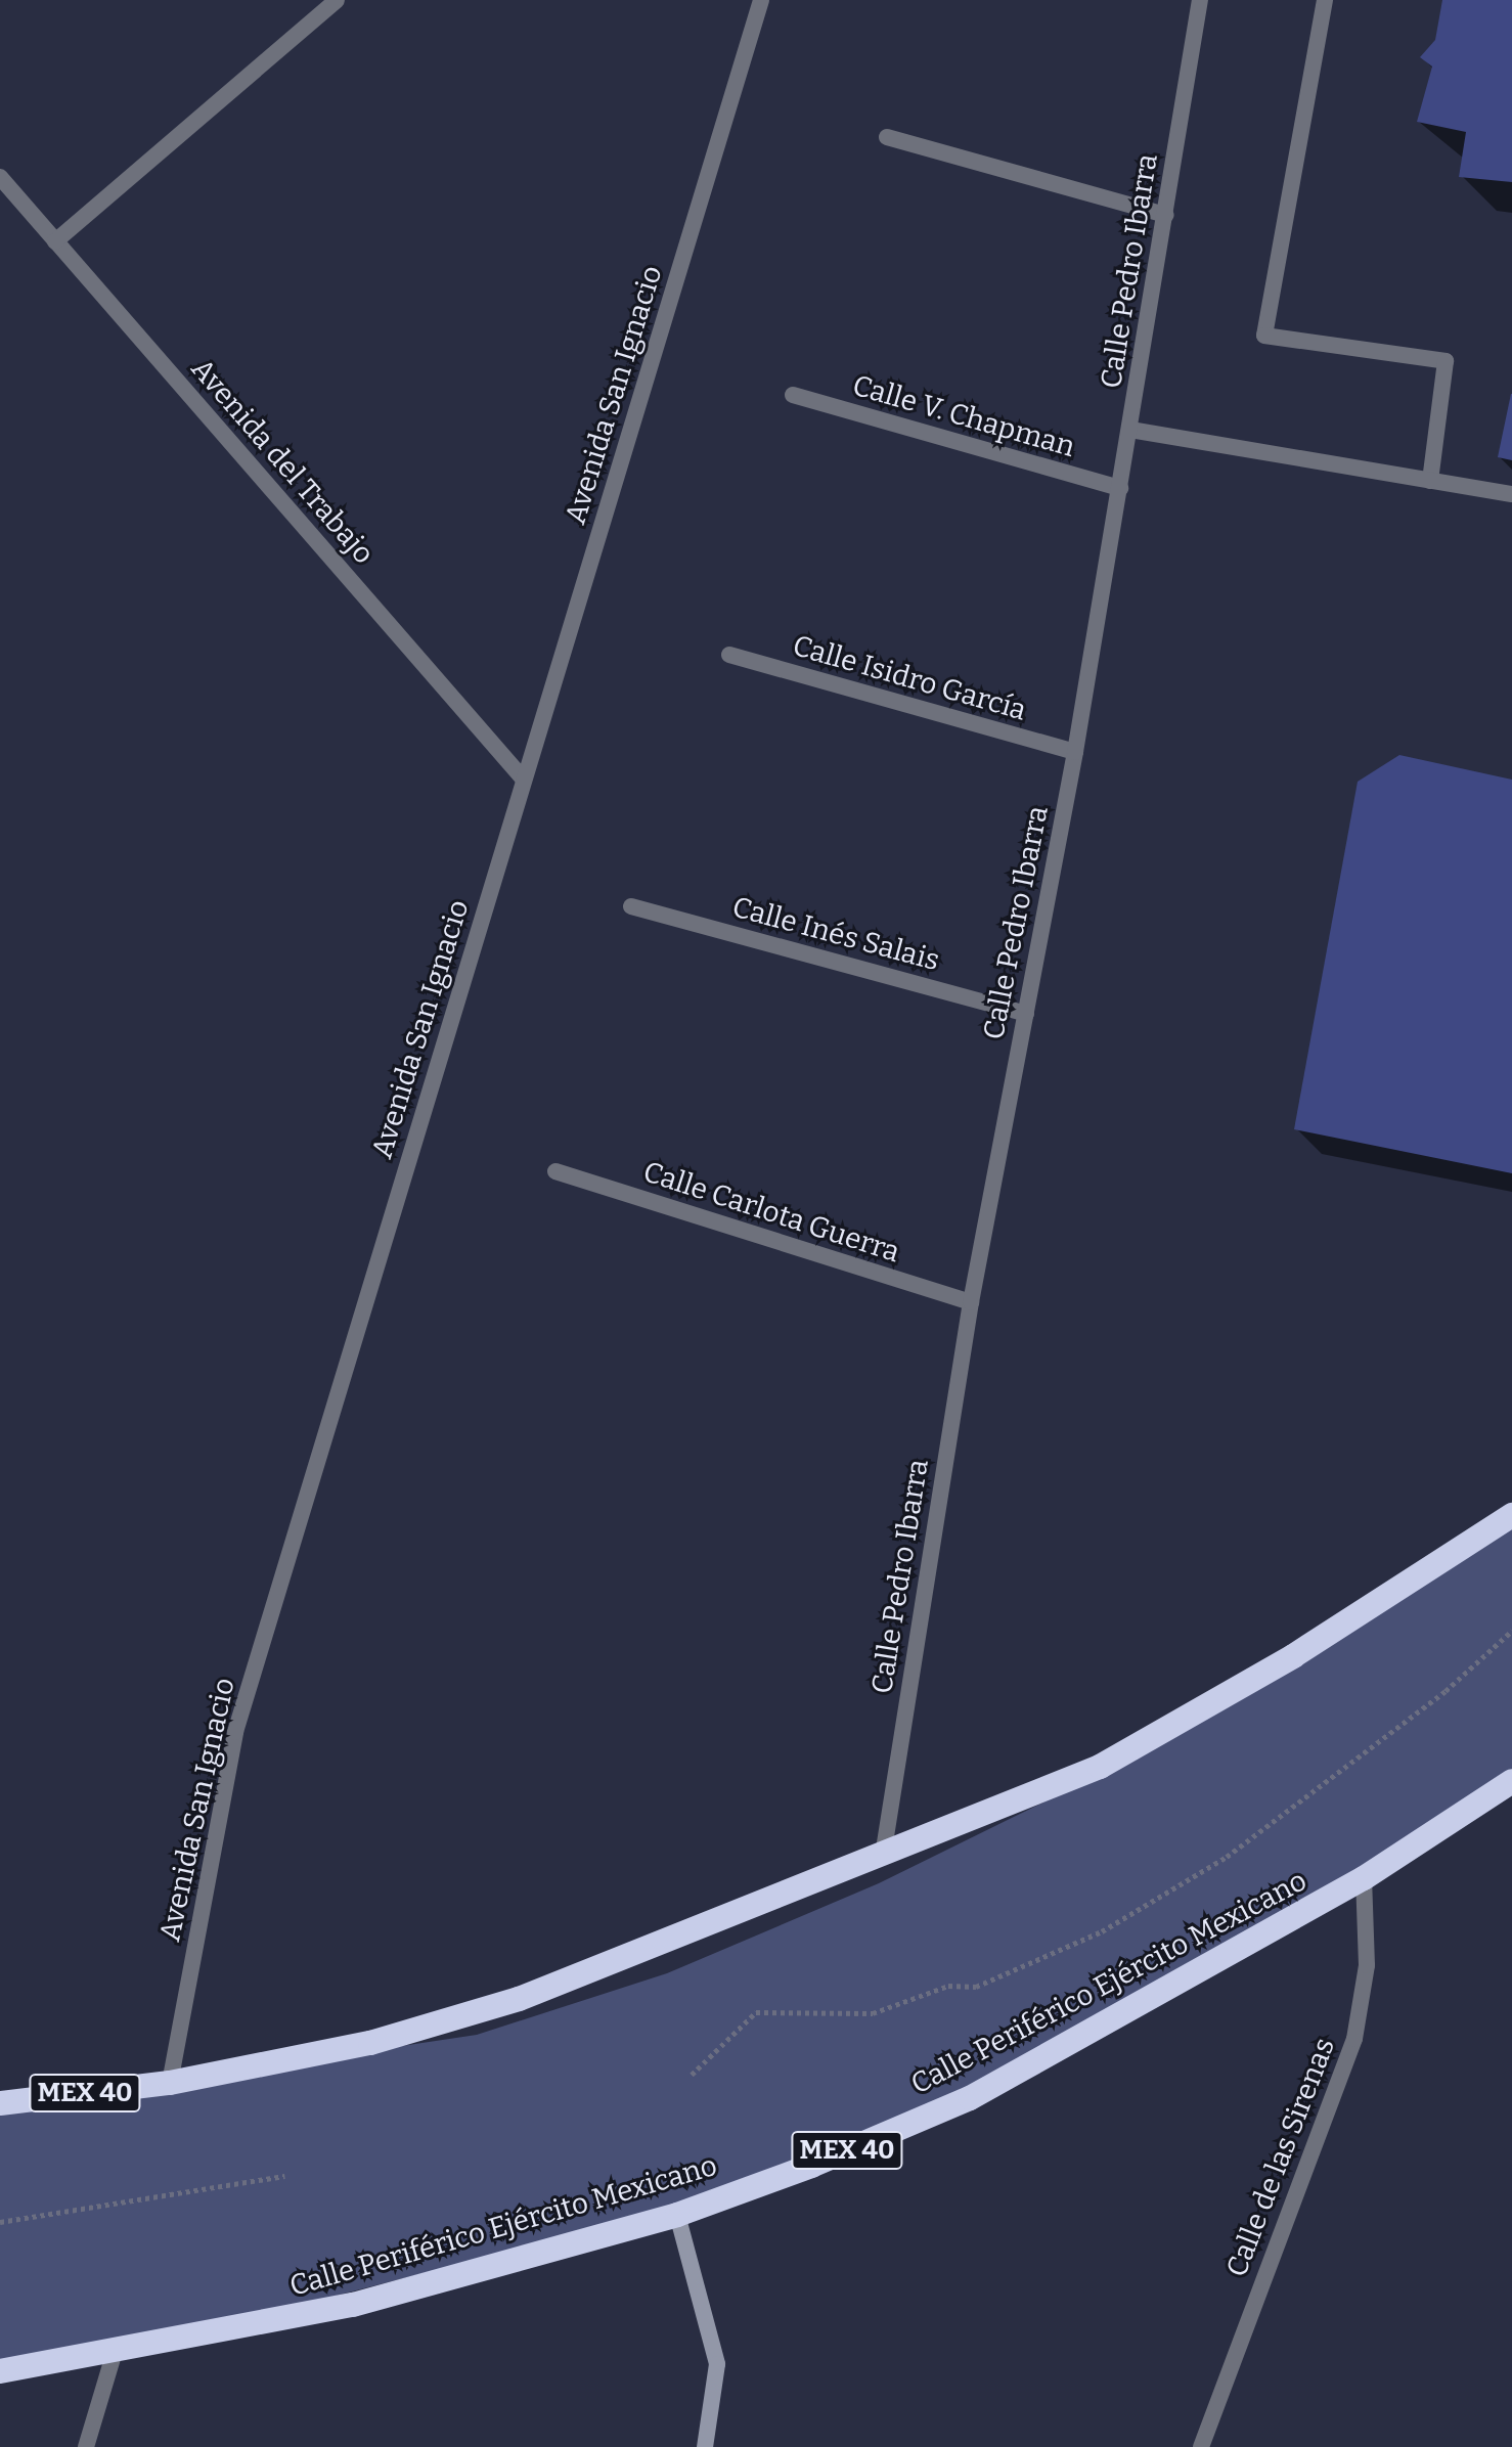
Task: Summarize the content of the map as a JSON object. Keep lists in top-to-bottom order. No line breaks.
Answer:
{"streets":{"highway":["Calle Periférico Ejército Mexicano","MEX 40"],"street":["Calle Pedro Ibarra","Avenida San Ignacio","Calle V. Chapman","Avenida del Trabajo","Calle Isidro García","Calle Inés Salais","Calle Carlota Guerra","Calle de las Sirenas"]},"crossings":[["Calle Pedro Ibarra","Calle V. Chapman"],["Calle Pedro Ibarra","Calle Isidro García"],["Calle Pedro Ibarra","Calle Inés Salais"],["Calle Pedro Ibarra","Calle Carlota Guerra"],["Calle Pedro Ibarra","MEX 40"],["Avenida San Ignacio","Avenida del Trabajo"],["Avenida San Ignacio","MEX 40"],["Calle Periférico Ejército Mexicano","Calle de las Sirenas"]]}
